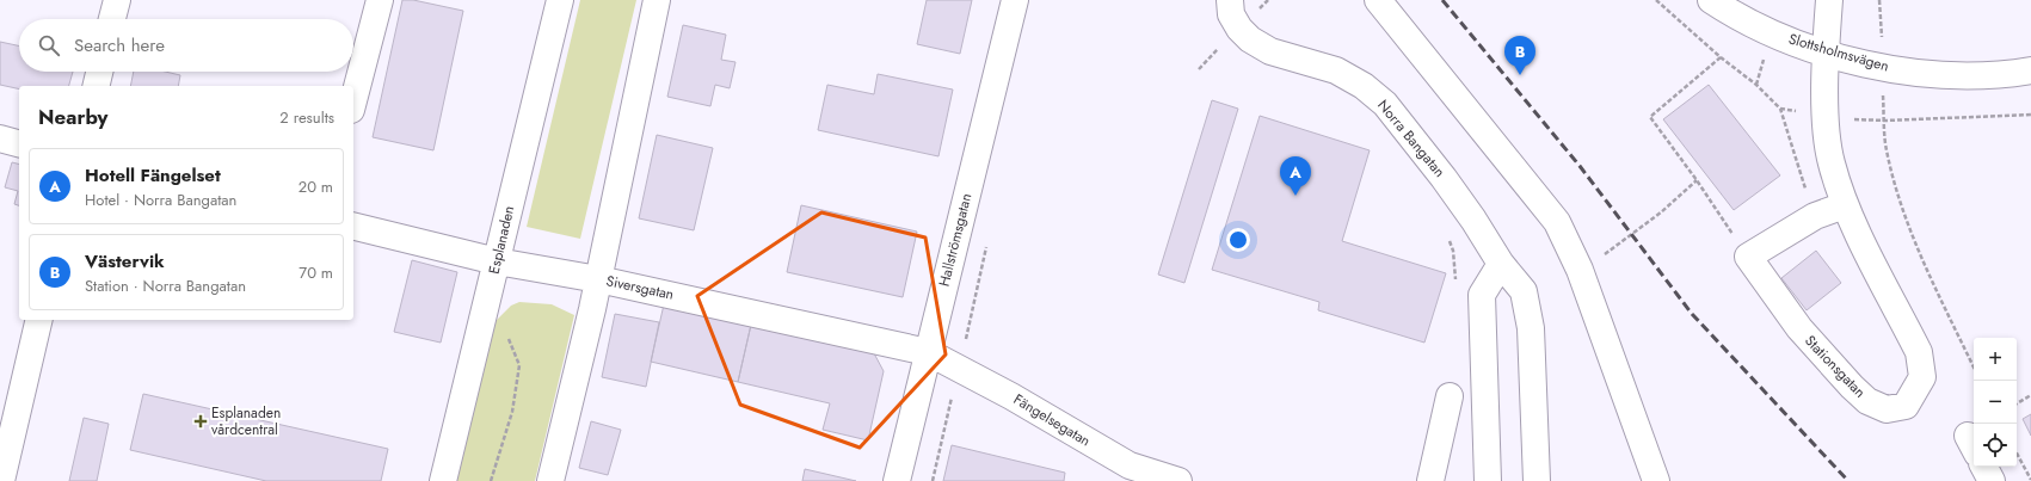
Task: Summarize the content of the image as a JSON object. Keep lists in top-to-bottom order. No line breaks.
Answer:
{"streets":{"street":["Slottsholmsvägen","Norra Bangatan","Esplanaden","Hallströmsgatan","Siversgatan","Stationsgatan","Fängelsegatan"]},"crossings":[["Slottsholmsvägen","Stationsgatan"],["Esplanaden","Siversgatan"],["Hallströmsgatan","Siversgatan"],["Hallströmsgatan","Fängelsegatan"],["Siversgatan","Fängelsegatan"]],"places":{"health":["Esplanaden vårdcentral"]},"page":{"search":"Search here","pins":["B","A"],"heading":["Nearby","2 results"],"list":[{"mark":"A","name":"Hotell Fängelset","note":"Hotel · Norra Bangatan","value":"20 m"},{"mark":"B","name":"Västervik","note":"Station · Norra Bangatan","value":"70 m"}],"map_buttons":["+","−"]}}
